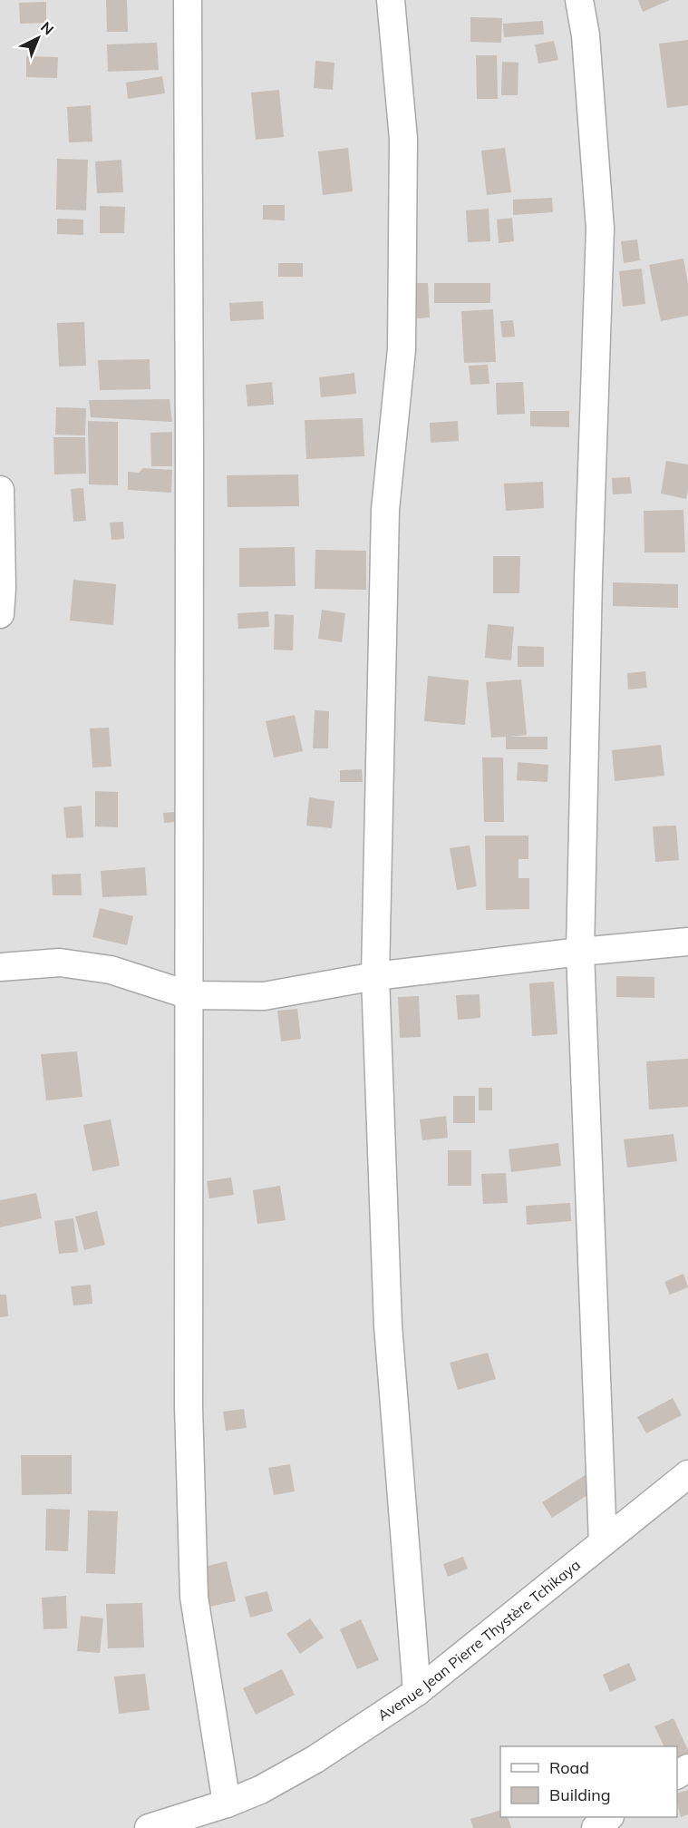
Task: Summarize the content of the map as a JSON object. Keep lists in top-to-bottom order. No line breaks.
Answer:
{"streets":{"street":["Avenue Jean Pierre Thystère Tchikaya"]},"legend":["Road","Building"],"north":"top right"}
